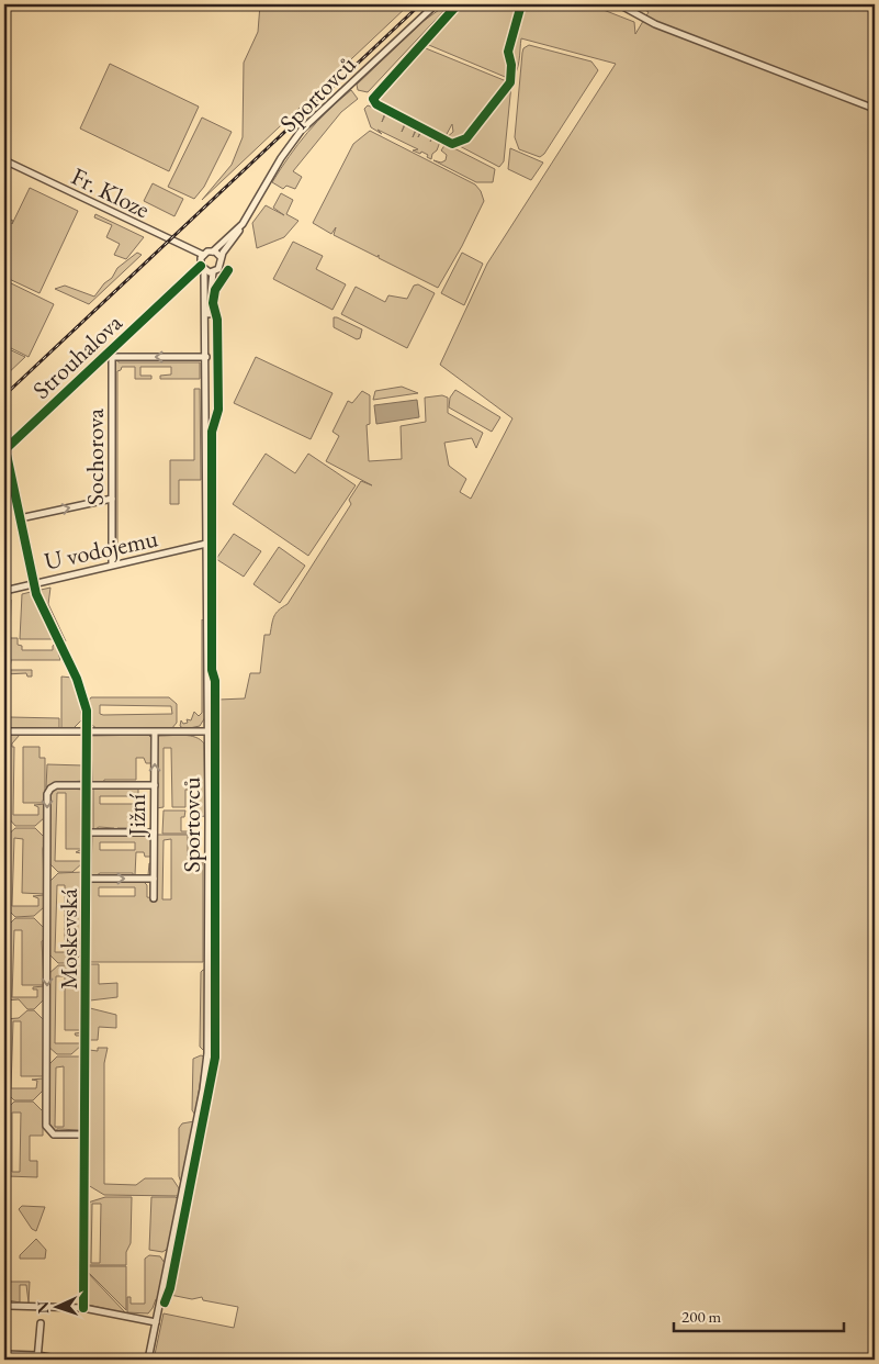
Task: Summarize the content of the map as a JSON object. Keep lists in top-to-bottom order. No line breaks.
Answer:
{"streets":{"street":["Sportovců","Fr. Kloze","Strouhalova","Sochorova","U vodojemu","Jižní","Moskevská"]},"crossings":[["Sportovců","Fr. Kloze"],["Sportovců","Strouhalova"],["Sportovců","U vodojemu"],["Fr. Kloze","Strouhalova"],["Strouhalova","Sochorova"],["Strouhalova","U vodojemu"],["Strouhalova","Moskevská"],["Sochorova","U vodojemu"],["U vodojemu","Moskevská"]],"scale_bar":"200 m","north":"left"}
